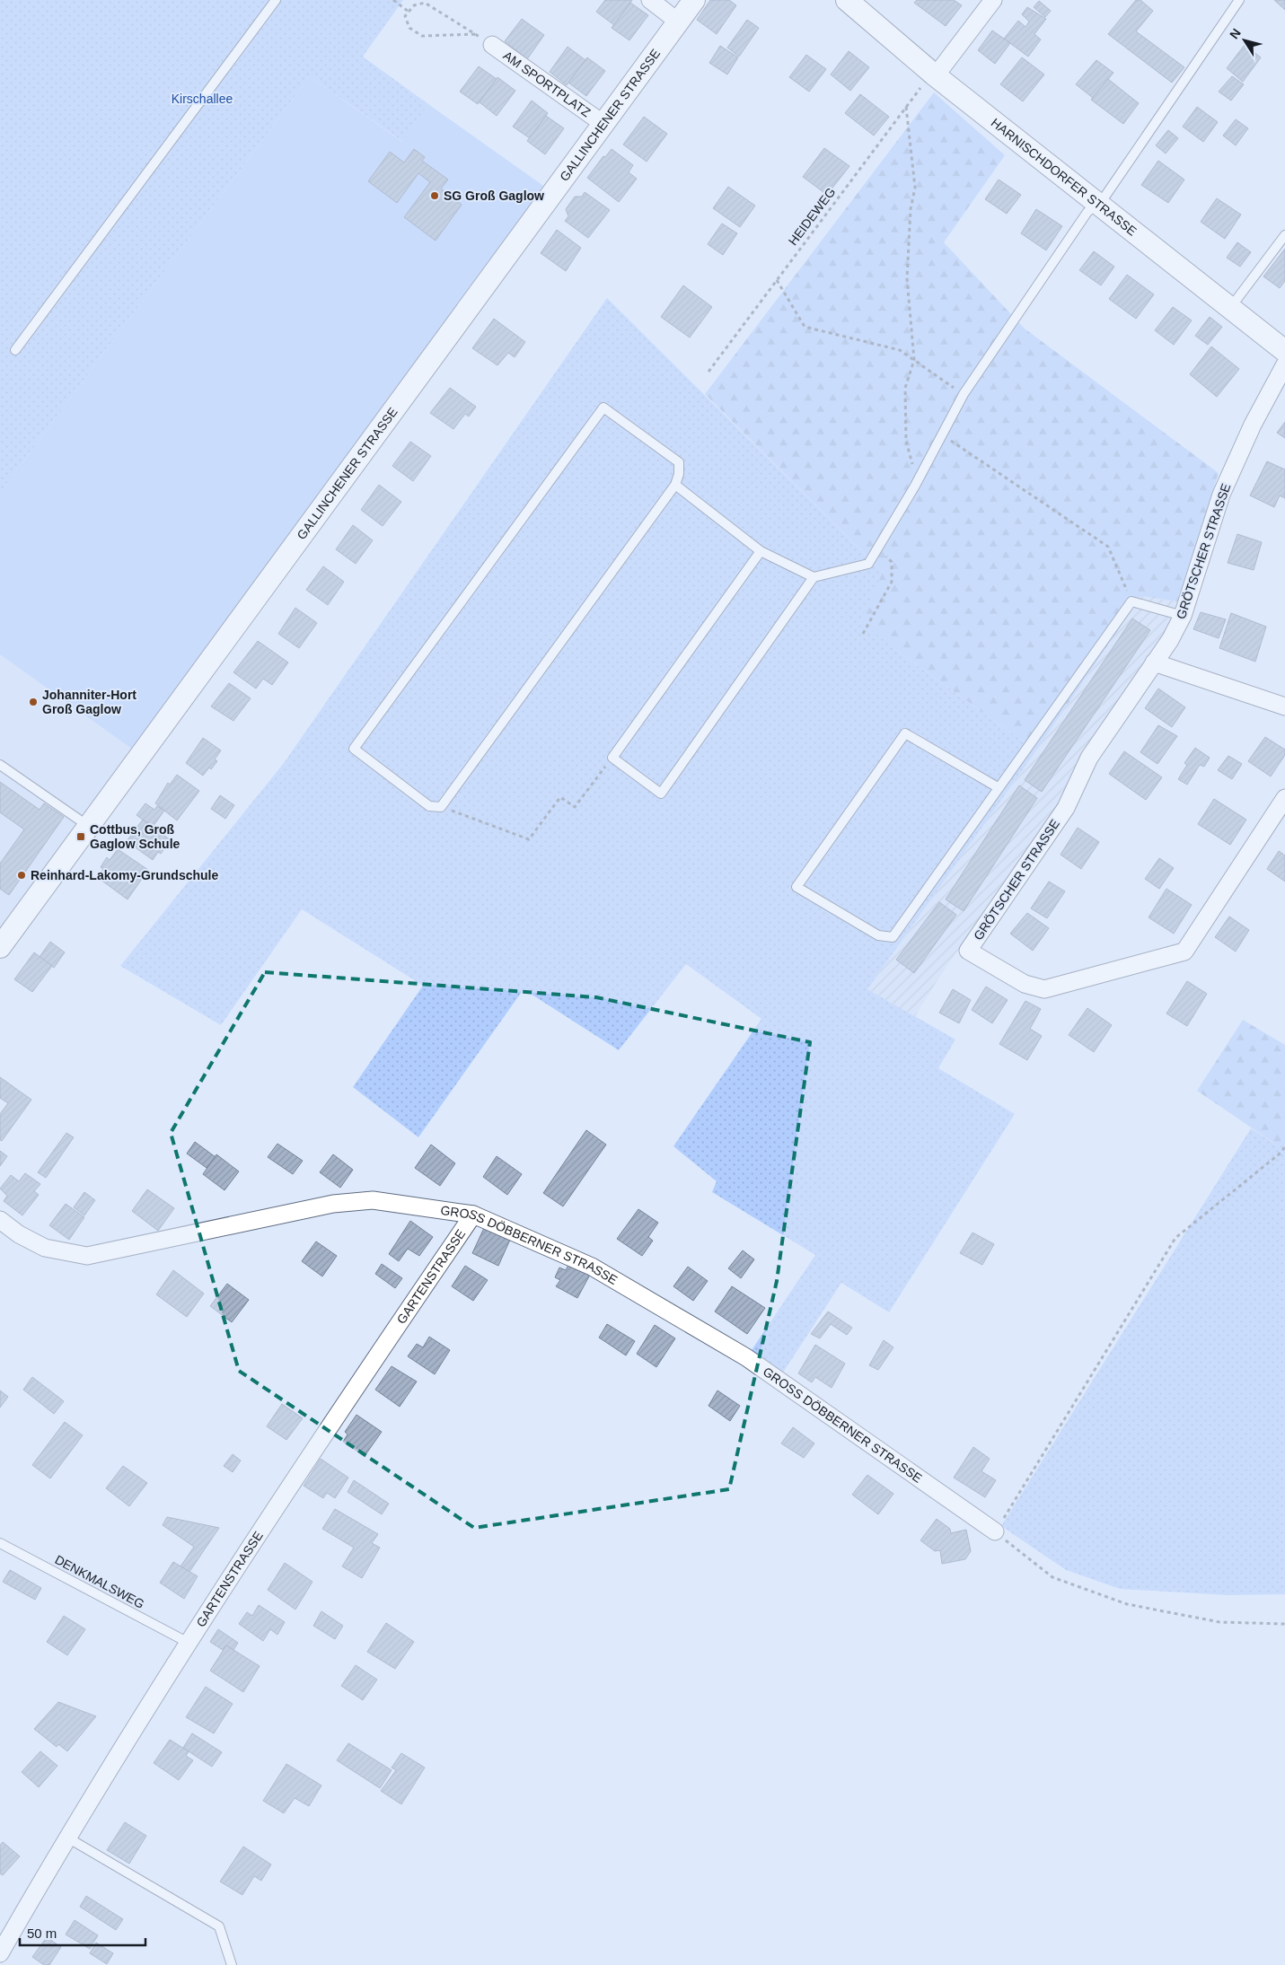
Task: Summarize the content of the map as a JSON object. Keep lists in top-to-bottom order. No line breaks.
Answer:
{"streets":{"street":["AM SPORTPLATZ","GALLINCHENER STRASSE","HARNISCHDORFER STRASSE","GRÖTSCHER STRASSE","GROSS DÖBBERNER STRASSE","GARTENSTRASSE"],"lane":["DENKMALSWEG"],"path":["HEIDEWEG"]},"crossings":[["AM SPORTPLATZ","GALLINCHENER STRASSE"],["HARNISCHDORFER STRASSE","HEIDEWEG"],["GROSS DÖBBERNER STRASSE","GARTENSTRASSE"],["GARTENSTRASSE","DENKMALSWEG"]],"parks":["Kirschallee"],"places":{"other":["SG Groß Gaglow","Johanniter-Hort Groß Gaglow","Reinhard-Lakomy-Grundschule"],"transit":["Cottbus, Groß Gaglow Schule"]},"scale_bar":"50 m","north":"top left"}
